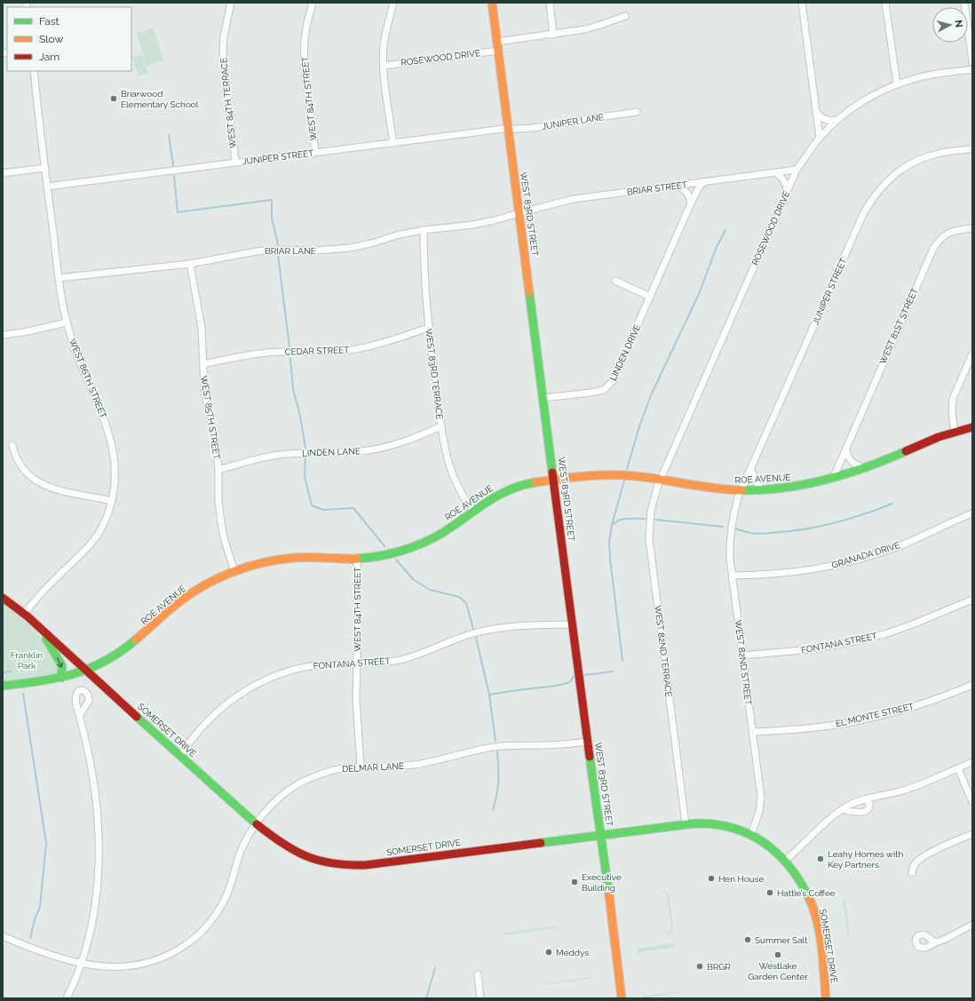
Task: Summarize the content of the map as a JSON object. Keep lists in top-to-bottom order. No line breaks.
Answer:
{"streets":{"street":["ROSEWOOD DRIVE","WEST 84TH STREET","WEST 84TH TERRACE","JUNIPER LANE","JUNIPER STREET","BRIAR STREET","WEST 83RD STREET","BRIAR LANE","WEST 81ST STREET","CEDAR STREET","LINDEN DRIVE","WEST 83RD TERRACE","WEST 86TH STREET","WEST 85TH STREET","LINDEN LANE","ROE AVENUE","GRANADA DRIVE","FONTANA STREET","WEST 82ND TERRACE","WEST 82ND STREET","EL MONTE STREET","SOMERSET DRIVE","DELMAR LANE"]},"crossings":[["ROSEWOOD DRIVE","BRIAR STREET"],["ROSEWOOD DRIVE","WEST 83RD STREET"],["ROSEWOOD DRIVE","ROE AVENUE"],["ROSEWOOD DRIVE","WEST 82ND TERRACE"],["WEST 84TH STREET","JUNIPER STREET"],["WEST 84TH STREET","ROE AVENUE"],["WEST 84TH STREET","FONTANA STREET"],["WEST 84TH STREET","DELMAR LANE"],["WEST 84TH TERRACE","JUNIPER STREET"],["JUNIPER LANE","JUNIPER STREET"],["JUNIPER LANE","WEST 83RD STREET"],["JUNIPER STREET","WEST 83RD STREET"],["JUNIPER STREET","WEST 86TH STREET"],["JUNIPER STREET","ROE AVENUE"],["JUNIPER STREET","WEST 82ND STREET"],["BRIAR STREET","WEST 83RD STREET"],["BRIAR STREET","BRIAR LANE"],["BRIAR STREET","LINDEN DRIVE"],["WEST 83RD STREET","BRIAR LANE"],["WEST 83RD STREET","LINDEN DRIVE"],["WEST 83RD STREET","ROE AVENUE"],["WEST 83RD STREET","FONTANA STREET"],["WEST 83RD STREET","SOMERSET DRIVE"],["WEST 83RD STREET","DELMAR LANE"],["BRIAR LANE","WEST 83RD TERRACE"],["BRIAR LANE","WEST 86TH STREET"],["BRIAR LANE","WEST 85TH STREET"],["WEST 81ST STREET","ROE AVENUE"],["CEDAR STREET","WEST 83RD TERRACE"],["CEDAR STREET","WEST 85TH STREET"],["WEST 83RD TERRACE","LINDEN LANE"],["WEST 83RD TERRACE","ROE AVENUE"],["WEST 86TH STREET","SOMERSET DRIVE"],["WEST 85TH STREET","LINDEN LANE"],["WEST 85TH STREET","ROE AVENUE"],["ROE AVENUE","WEST 82ND TERRACE"],["ROE AVENUE","WEST 82ND STREET"],["ROE AVENUE","SOMERSET DRIVE"],["GRANADA DRIVE","WEST 82ND STREET"],["FONTANA STREET","WEST 82ND STREET"],["FONTANA STREET","SOMERSET DRIVE"],["WEST 82ND TERRACE","SOMERSET DRIVE"],["WEST 82ND STREET","EL MONTE STREET"],["WEST 82ND STREET","SOMERSET DRIVE"],["SOMERSET DRIVE","DELMAR LANE"]],"parks":["Franklin Park"],"places":["Briarwood Elementary School","Leahy Homes with Key Partners","Hen House","Executive Building","Hattie’s Coffee","Summer Salt","Meddys","Westlake Garden Center","BRGR"],"legend":["Fast","Slow","Jam"],"north":"right"}
